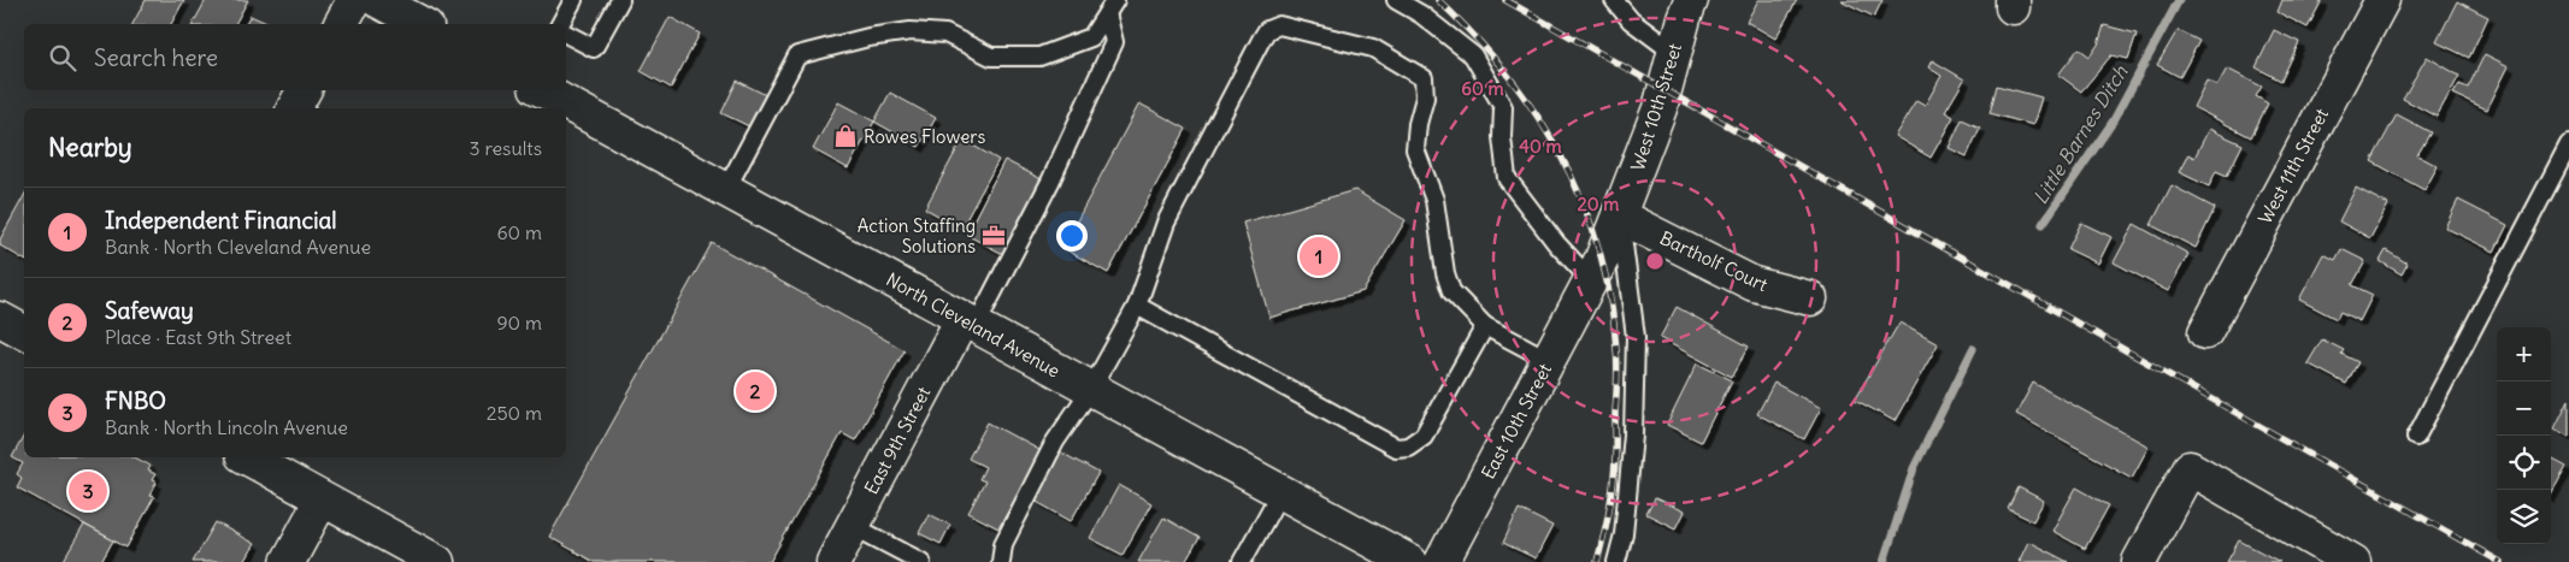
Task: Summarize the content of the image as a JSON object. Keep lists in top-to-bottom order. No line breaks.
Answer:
{"streets":{"main road":["West 10th Street","West 11th Street","Bartholf Court","North Cleveland Avenue","East 10th Street","East 9th Street"]},"crossings":[["West 10th Street","Bartholf Court"],["West 10th Street","East 10th Street"],["North Cleveland Avenue","East 9th Street"]],"water":["Little Barnes Ditch"],"places":{"shop":["Rowes Flowers"],"office":["Action Staffing Solutions"]},"page":{"search":"Search here","heading":["Nearby","3 results"],"list":[{"mark":"1","name":"Independent Financial","note":"Bank · North Cleveland Avenue","value":"60 m"},{"mark":"2","name":"Safeway","note":"Place · East 9th Street","value":"90 m"},{"mark":"3","name":"FNBO","note":"Bank · North Lincoln Avenue","value":"250 m"}],"pins":["1","2","3"],"map_buttons":["+","−"]},"rings":["60 m","40 m","20 m"]}
